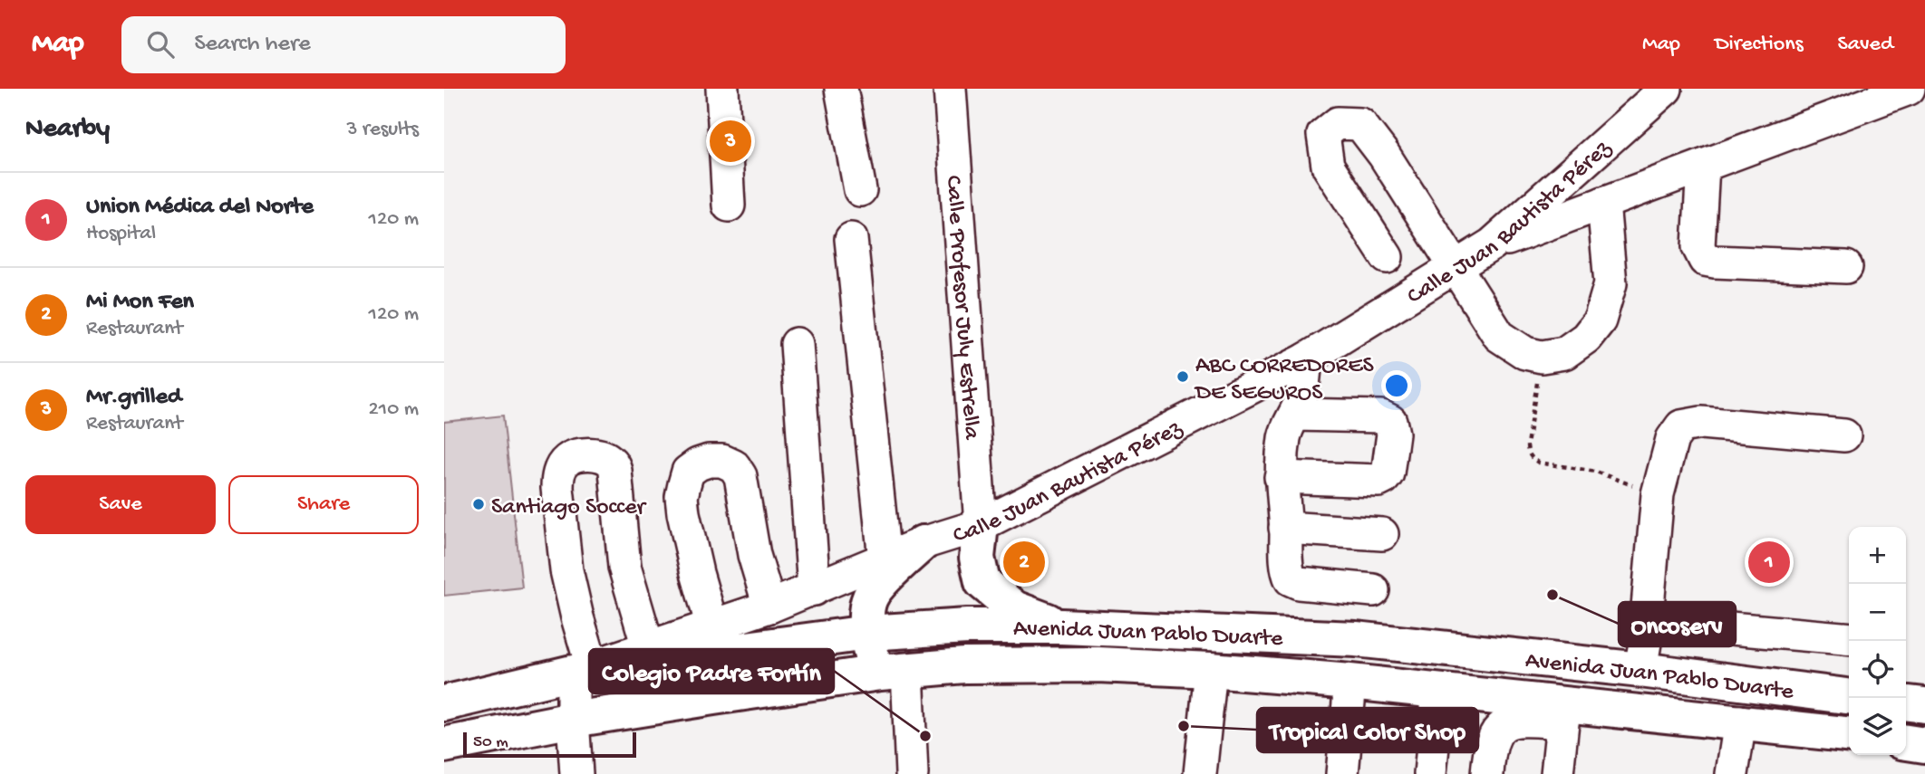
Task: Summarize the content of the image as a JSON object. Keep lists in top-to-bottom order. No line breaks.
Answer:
{"streets":{"main road":["Avenida Juan Pablo Duarte"],"street":["Calle Juan Bautista Pérez","Calle Profesor July Estrella"]},"crossings":[["Calle Juan Bautista Pérez","Calle Profesor July Estrella"],["Calle Juan Bautista Pérez","Avenida Juan Pablo Duarte"]],"places":["ABC CORREDORES DE SEGUROS","Santiago Soccer","Oncoserv","Tropical Color Shop","Colegio Padre Fortín"],"scale_bar":"50 m","page":{"header":"Map","search":"Search here","nav":["Map","Directions","Saved"],"heading":["Nearby","3 results"],"pins":["3","1","2"],"list":[{"mark":"1","name":"Union Médica del Norte","note":"Hospital","value":"120 m"},{"mark":"2","name":"Mi Mon Fen","note":"Restaurant","value":"120 m"},{"mark":"3","name":"Mr.grilled","note":"Restaurant","value":"210 m"}],"buttons":["Save","Share"],"map_buttons":["+","−"],"scale":"50 m"}}
